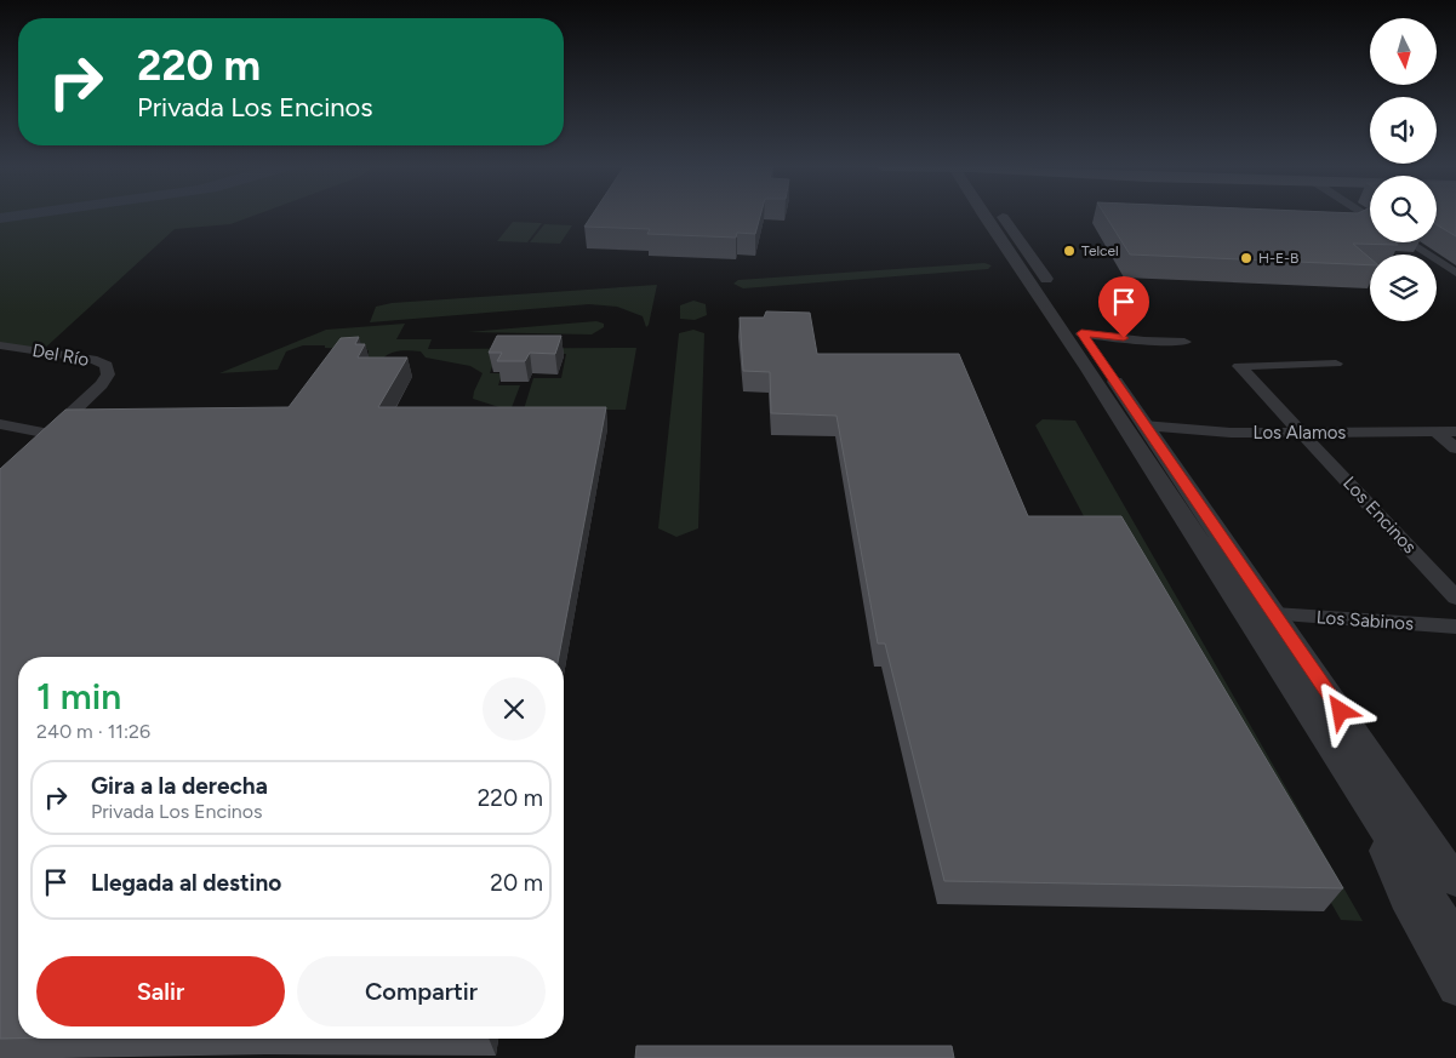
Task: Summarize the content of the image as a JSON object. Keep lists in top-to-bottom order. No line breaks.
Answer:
{"streets":{"street":["Del Río","Los Alamos","Los Encinos","Los Sabinos"]},"crossings":[["Los Alamos","Los Encinos"]],"places":["Telcel","H-E-B"],"north":"bottom","page":{"turn":["220 m","Privada Los Encinos"],"heading":["1 min","240 m · 11:26"],"list":[{"name":"Gira a la derecha","note":"Privada Los Encinos","value":"220 m"},{"name":"Llegada al destino","value":"20 m"}],"buttons":["Salir","Compartir"]}}
